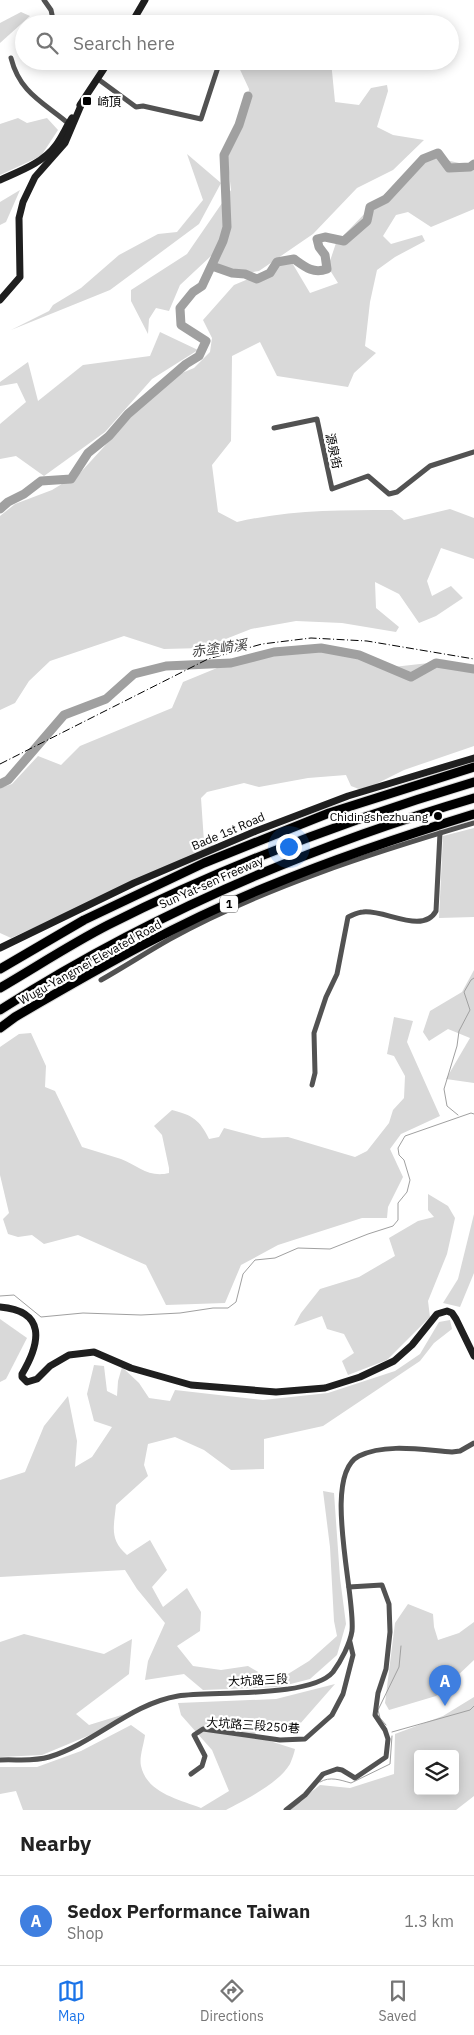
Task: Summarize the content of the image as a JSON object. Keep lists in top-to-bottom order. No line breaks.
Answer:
{"streets":{"highway":["Sun Yat-sen Freeway","1","Wugu-Yangmei Elevated Road"],"street":["源泉街","Bade 1st Road","大坑路三段","大坑路三段250巷"]},"crossings":[["大坑路三段","大坑路三段250巷"]],"water":["赤塗崎溪"],"places":{"transit":["崎頂"],"other":["Chidingshezhuang"]},"page":{"search":"Search here","pins":"A","heading":"Nearby","list":[{"mark":"A","name":"Sedox Performance Taiwan","note":"Shop","value":"1.3 km"}],"nav":["Map","Directions","Saved"]}}
